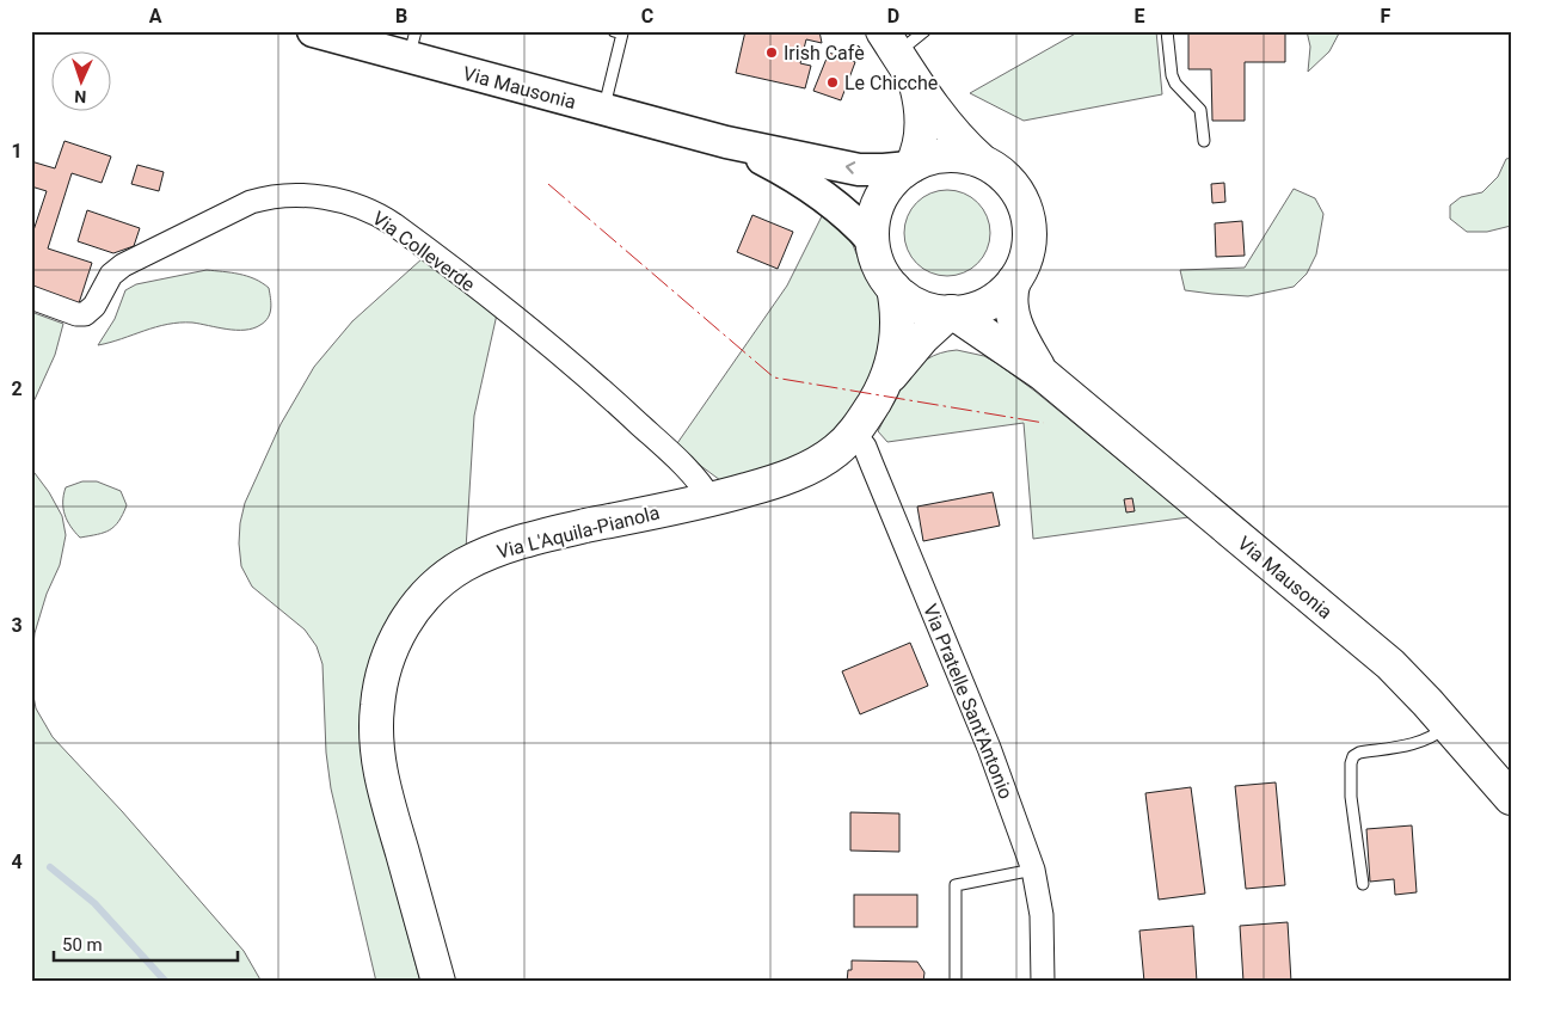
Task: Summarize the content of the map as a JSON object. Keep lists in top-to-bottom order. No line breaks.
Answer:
{"streets":{"main road":["Via Mausonia","Via L'Aquila-Pianola"],"street":["Via Colleverde","Via Pratelle Sant'Antonio"]},"crossings":[["Via Mausonia","Via L'Aquila-Pianola"],["Via Colleverde","Via L'Aquila-Pianola"],["Via L'Aquila-Pianola","Via Pratelle Sant'Antonio"]],"places":["Irish Cafè","Le Chicche"],"scale_bar":"50 m","north":"bottom","grid":{"columns":["A","B","C","D","E","F"],"rows":["1","2","3","4"]}}
